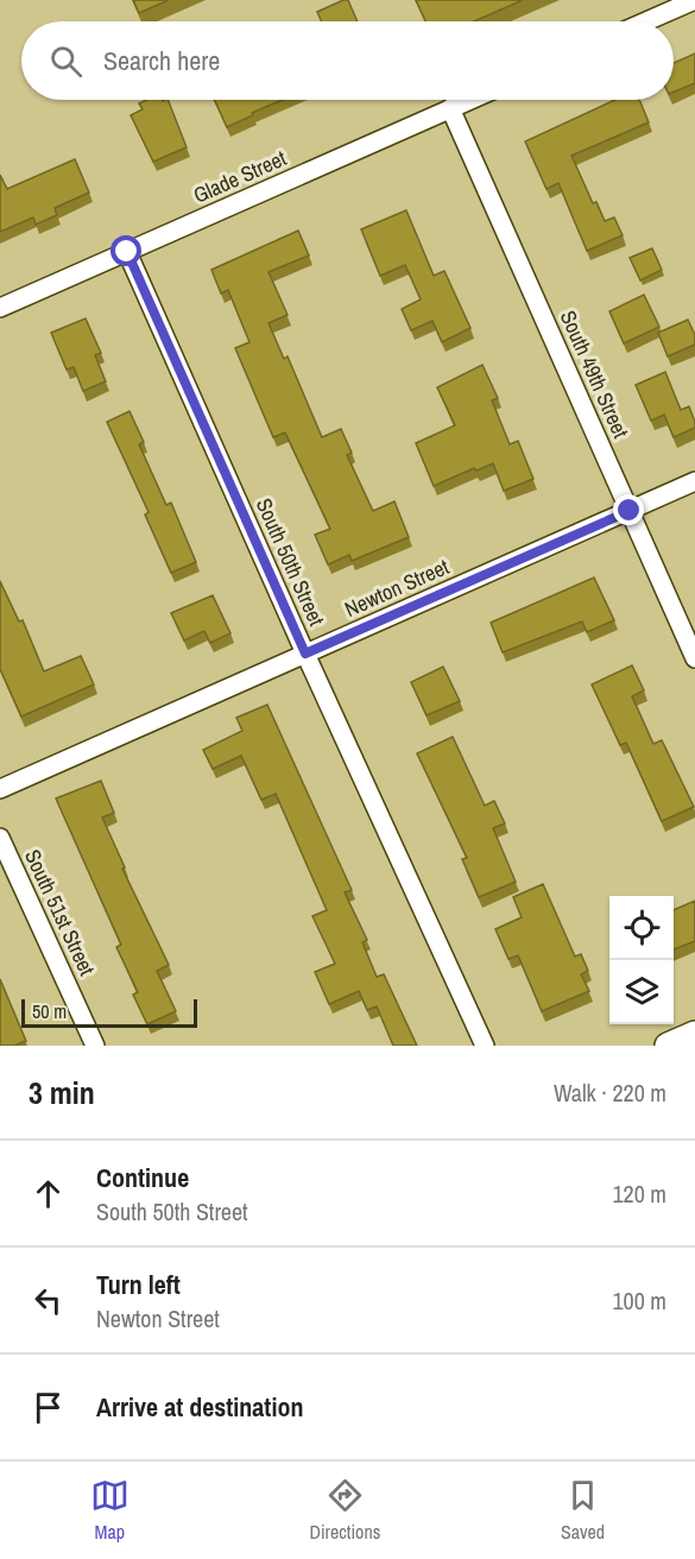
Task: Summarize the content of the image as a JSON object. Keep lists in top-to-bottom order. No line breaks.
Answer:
{"streets":{"street":["Glade Street","South 49th Street","South 50th Street","Newton Street","South 51st Street"]},"crossings":[["Glade Street","South 49th Street"],["Glade Street","South 50th Street"],["South 49th Street","Newton Street"],["South 50th Street","Newton Street"]],"scale_bar":"50 m","page":{"search":"Search here","scale":"50 m","heading":["3 min","Walk · 220 m"],"list":[["Continue","South 50th Street","120 m"],["Turn left","Newton Street","100 m"],"Arrive at destination"],"nav":["Map","Directions","Saved"]}}
